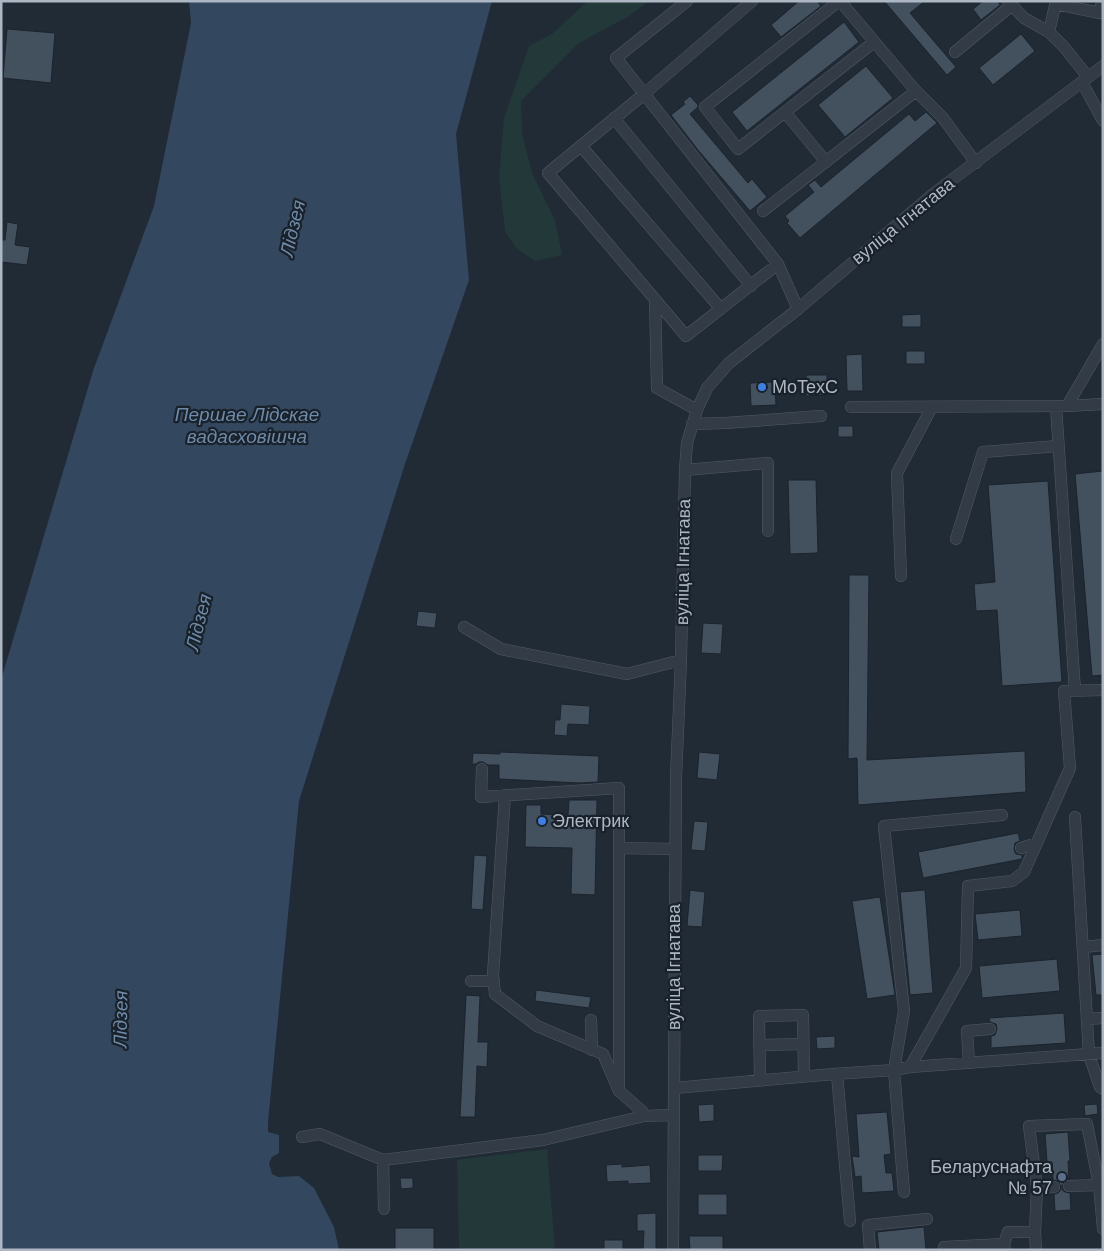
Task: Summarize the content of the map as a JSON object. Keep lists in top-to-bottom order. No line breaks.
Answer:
{"streets":{"street":["вуліца Ігнатава"]},"water":["Лідзея","Першае Лідскае вадасховішча"],"places":["MoTexC","Электрик","Беларуснафта № 57"]}
